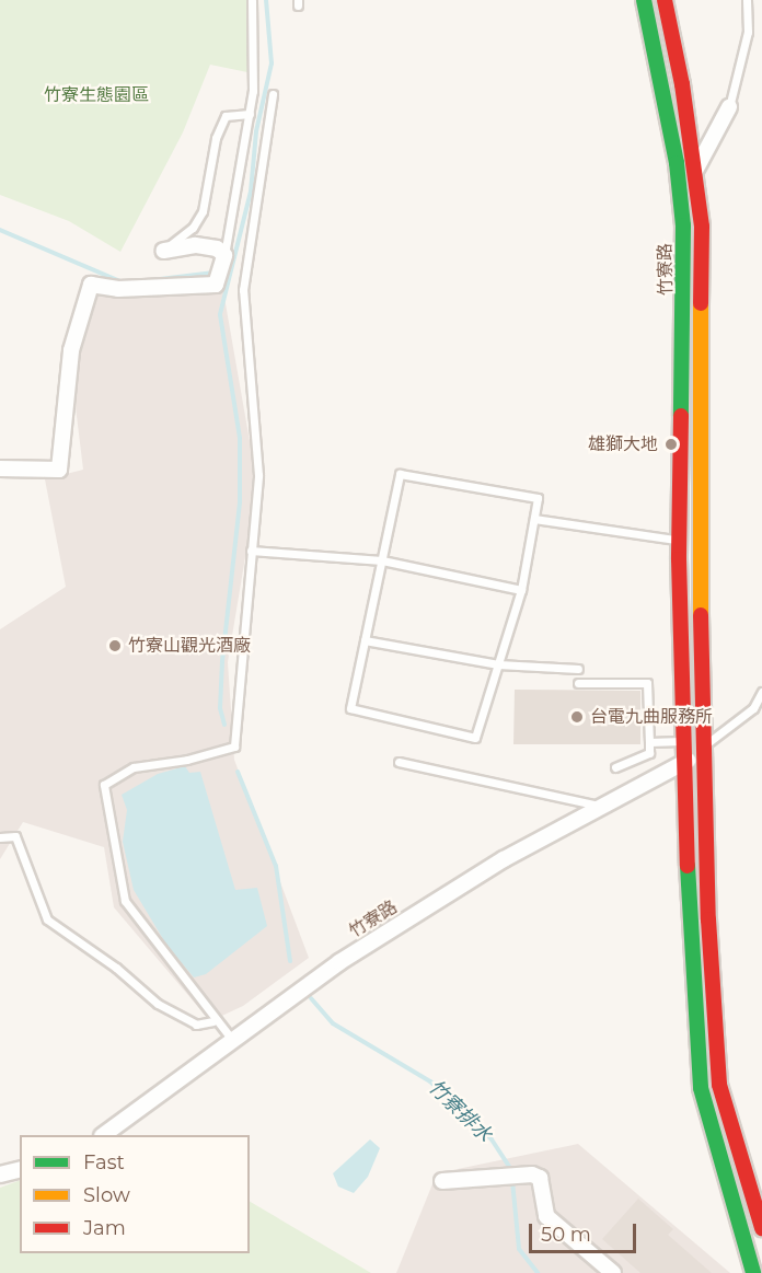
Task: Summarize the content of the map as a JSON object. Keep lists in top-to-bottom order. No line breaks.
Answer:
{"streets":{"main road":["竹寮路"]},"water":["竹寮排水"],"parks":["竹寮生態園區"],"places":["雄獅大地","竹寮山觀光酒廠","台電九曲服務所"],"legend":["Fast","Slow","Jam"],"scale_bar":"50 m"}
